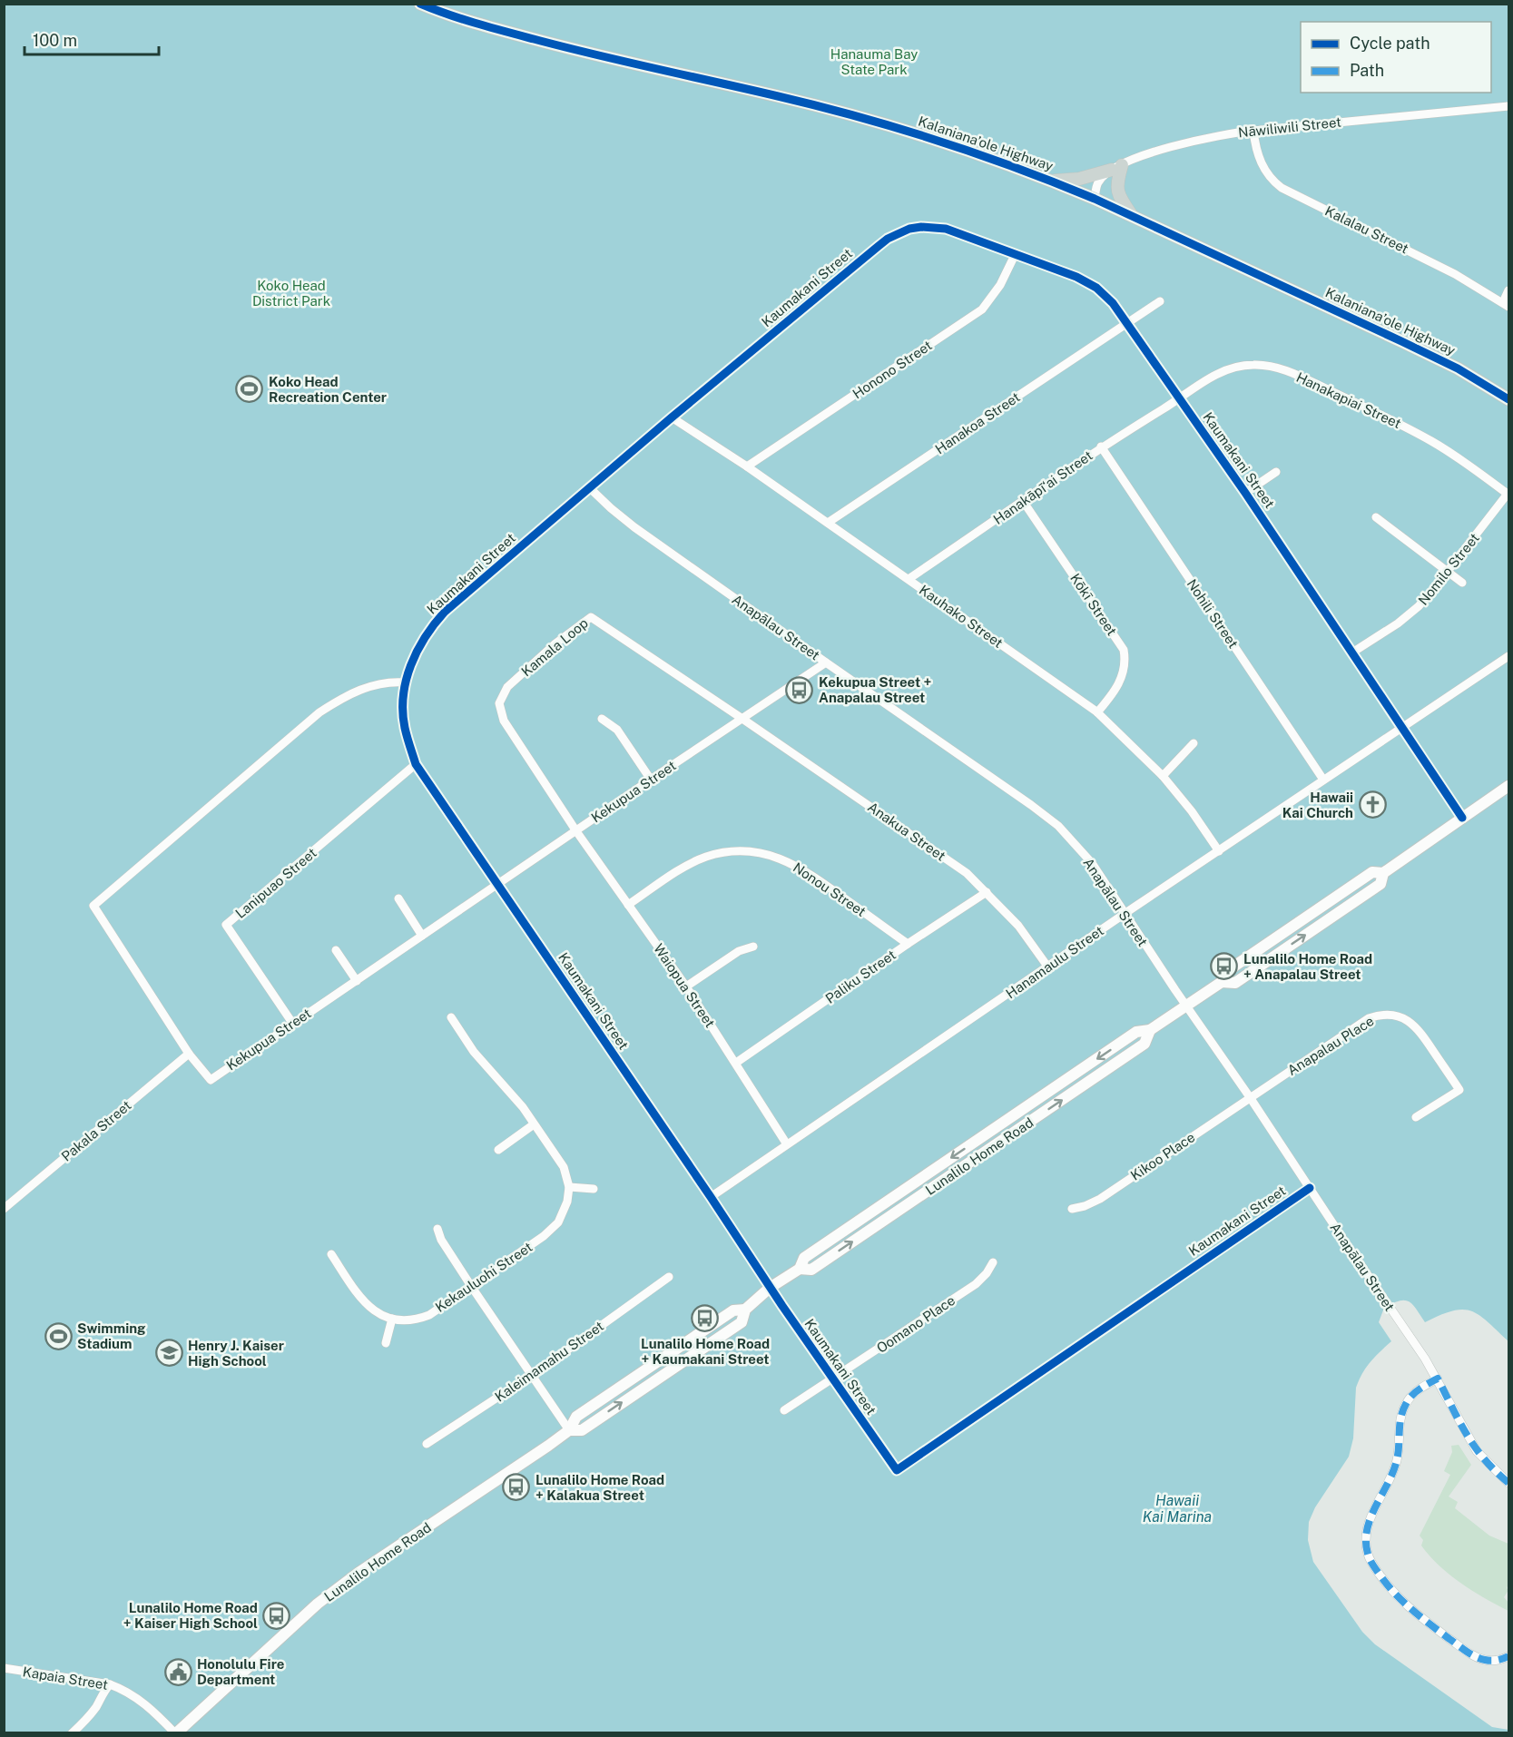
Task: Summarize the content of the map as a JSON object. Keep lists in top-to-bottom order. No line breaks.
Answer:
{"streets":{"main road":["Kalaniana’ole Highway","Lunalilo Home Road"],"street":["Nāwiliwili Street","Kalalau Street","Kaumakani Street","Honono Street","Hanakapiai Street","Hanakoa Street","Hanakāpī‘ai Street","Nomilo Street","Kōkī Street","Nohili Street","Kauhako Street","Anapālau Street","Kamala Loop","Kekupua Street","Anakua Street","Lanipuao Street","Nonou Street","Hanamaulu Street","Paliku Street","Waiopua Street","Anapalau Place","Pakala Street","Kikoo Place","Kekauluohi Street","Oomano Place","Kaleimamahu Street","Kapaia Street"]},"crossings":[["Nāwiliwili Street","Kalalau Street"],["Kaumakani Street","Honono Street"],["Kaumakani Street","Hanakapiai Street"],["Kaumakani Street","Hanakoa Street"],["Kaumakani Street","Hanakāpī‘ai Street"],["Kaumakani Street","Nomilo Street"],["Kaumakani Street","Kauhako Street"],["Kaumakani Street","Anapālau Street"],["Kaumakani Street","Kekupua Street"],["Kaumakani Street","Lanipuao Street"],["Kaumakani Street","Hanamaulu Street"],["Kaumakani Street","Lunalilo Home Road"],["Kaumakani Street","Oomano Place"],["Honono Street","Kauhako Street"],["Hanakapiai Street","Hanakāpī‘ai Street"],["Hanakapiai Street","Nomilo Street"],["Hanakoa Street","Kauhako Street"],["Hanakāpī‘ai Street","Kōkī Street"],["Hanakāpī‘ai Street","Nohili Street"],["Hanakāpī‘ai Street","Kauhako Street"],["Kōkī Street","Kauhako Street"],["Nohili Street","Hanamaulu Street"],["Kauhako Street","Hanamaulu Street"],["Anapālau Street","Kekupua Street"],["Anapālau Street","Hanamaulu Street"],["Anapālau Street","Anapalau Place"],["Anapālau Street","Lunalilo Home Road"],["Anapālau Street","Kikoo Place"],["Kamala Loop","Kekupua Street"],["Kamala Loop","Anakua Street"],["Kamala Loop","Waiopua Street"],["Kekupua Street","Anakua Street"],["Kekupua Street","Lanipuao Street"],["Kekupua Street","Waiopua Street"],["Kekupua Street","Pakala Street"],["Anakua Street","Hanamaulu Street"],["Anakua Street","Paliku Street"],["Nonou Street","Paliku Street"],["Nonou Street","Waiopua Street"],["Hanamaulu Street","Waiopua Street"],["Paliku Street","Waiopua Street"],["Anapalau Place","Kikoo Place"],["Lunalilo Home Road","Kapaia Street"]],"water":["Hawaii Kai Marina"],"parks":["Hanauma Bay State Park","Koko Head District Park"],"places":{"sports":["Koko Head Recreation Center","Swimming Stadium"],"bus stop":["Kekupua Street + Anapalau Street","Lunalilo Home Road + Anapalau Street","Lunalilo Home Road + Kaumakani Street","Lunalilo Home Road + Kalakua Street","Lunalilo Home Road + Kaiser High School"],"church":["Hawaii Kai Church"],"school or university":["Henry J. Kaiser High School"],"public building":["Honolulu Fire Department"]},"legend":["Cycle path","Path"],"scale_bar":"100 m"}
